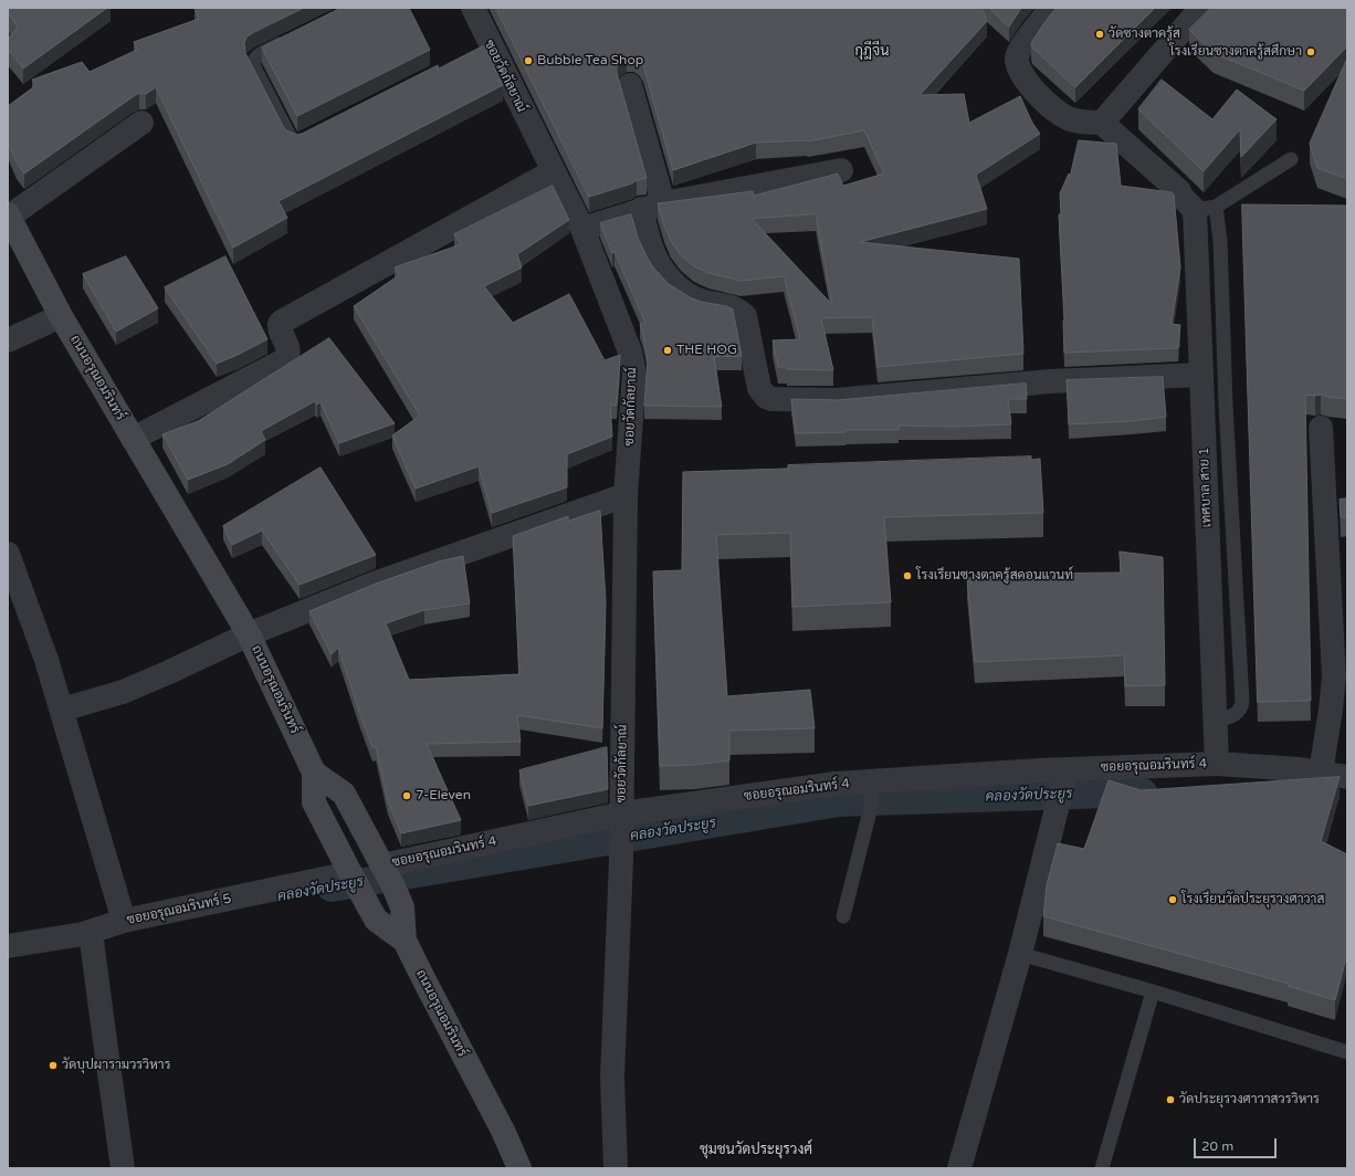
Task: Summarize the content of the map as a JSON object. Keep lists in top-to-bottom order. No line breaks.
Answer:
{"streets":{"main road":["ถนนอรุณอมรินทร์"],"street":["ซอยวัดกัลยาณ์","เทศบาล สาย 1","ซอยอรุณอมรินทร์ 4","ซอยอรุณอมรินทร์ 5"]},"crossings":[["ซอยวัดกัลยาณ์","ซอยอรุณอมรินทร์ 4"],["ถนนอรุณอมรินทร์","ซอยอรุณอมรินทร์ 5"],["เทศบาล สาย 1","ซอยอรุณอมรินทร์ 4"]],"districts":["กุฎีจีน","ชุมชนวัดประยุรวงศ์"],"water":["คลองวัดประยูร"],"places":["วัดซางตาครู้ส","โรงเรียนซางตาครู้สศึกษา","Bubble Tea Shop","THE HOG","โรงเรียนซางตาครู้สคอนแวนท์","7-Eleven","โรงเรียนวัดประยุรวงศาวาส","วัดบุปผารามวรวิหาร","วัดประยุรวงศาวาสวรวิหาร"],"scale_bar":"20 m"}
